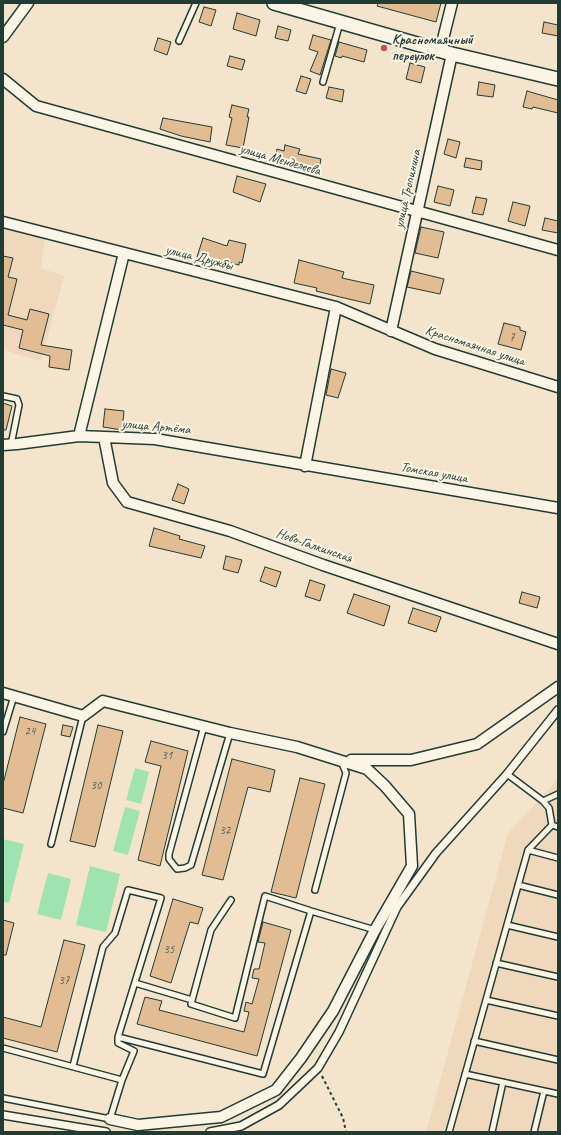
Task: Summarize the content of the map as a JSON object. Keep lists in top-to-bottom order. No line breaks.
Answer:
{"streets":{"street":["улица Менделеева","улица Тропинина","улица Дружбы","Красномаячная улица","улица Артёма","Томская улица","Ново-Галкинская"]},"crossings":[["улица Менделеева","улица Тропинина"],["улица Тропинина","улица Дружбы"],["улица Тропинина","Красномаячная улица"],["улица Дружбы","Красномаячная улица"],["улица Артёма","Томская улица"],["улица Артёма","Ново-Галкинская"]],"places":["Красномаячный переулок"],"house_numbers":["7","24","31","30","32","35","37"]}
